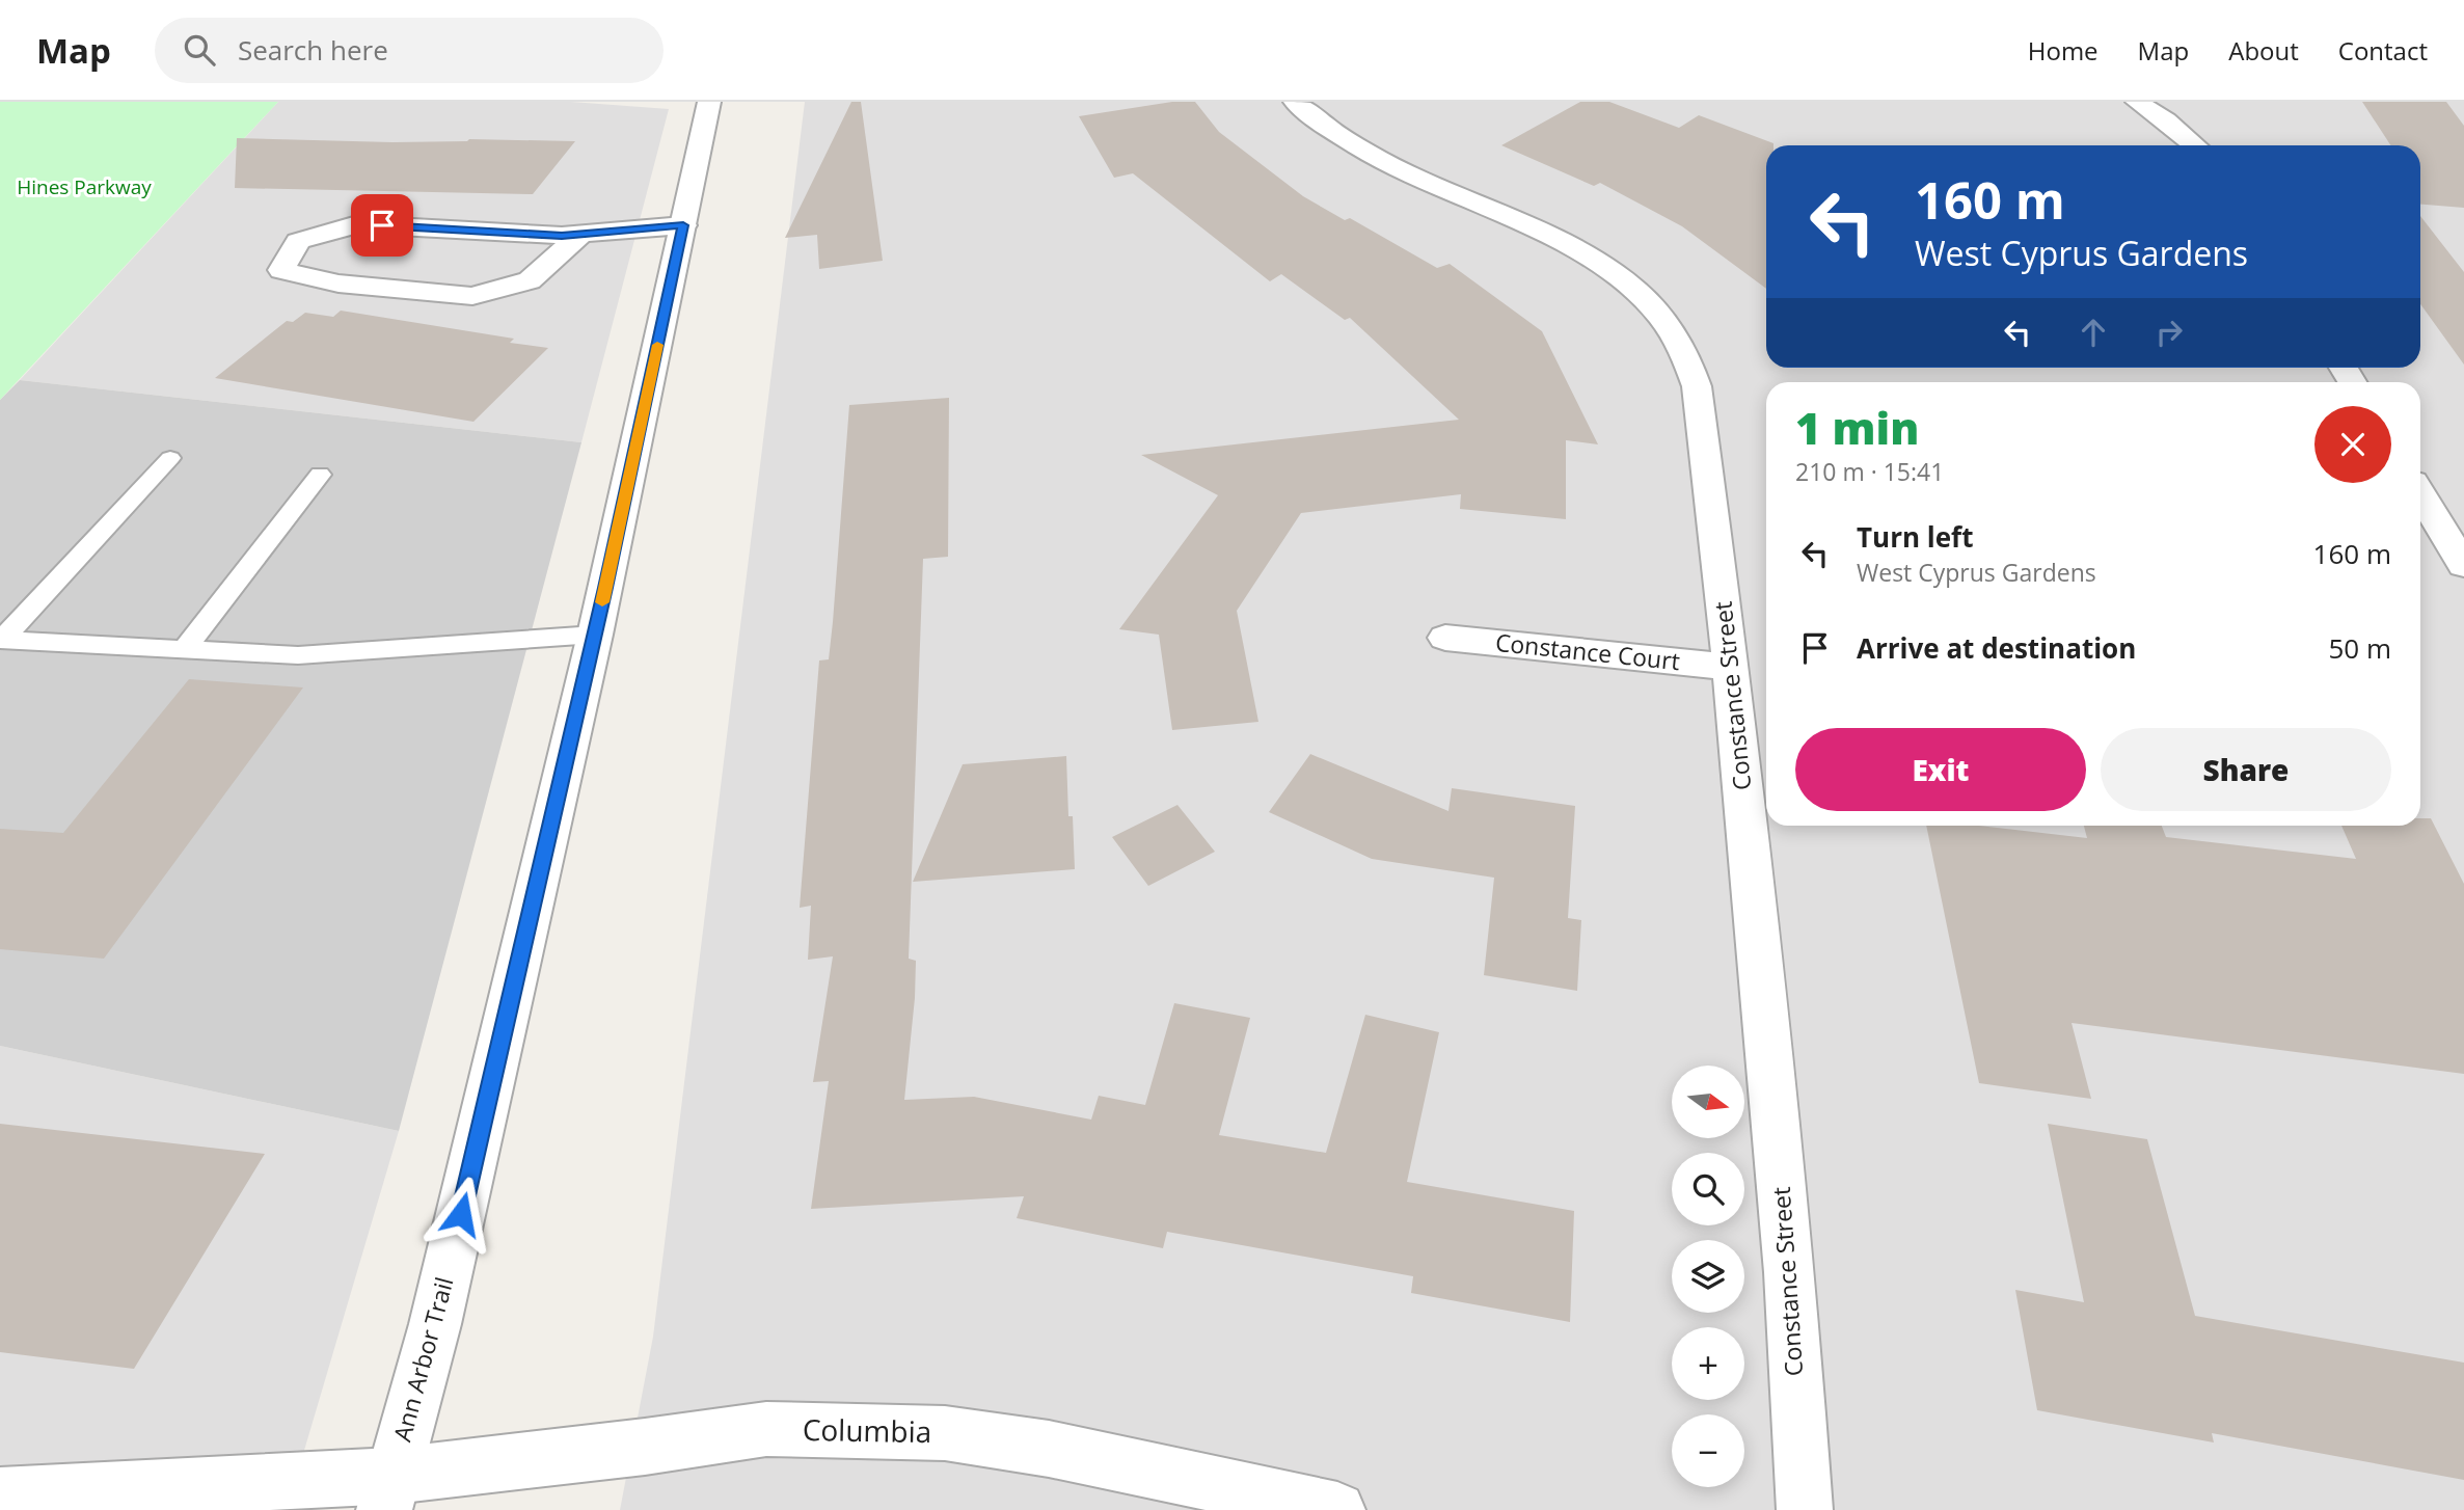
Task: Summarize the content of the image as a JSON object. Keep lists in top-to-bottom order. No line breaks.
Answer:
{"streets":{"street":["Constance Court","Constance Street","Ann Arbor Trail","Columbia"]},"crossings":[["Constance Court","Constance Street"],["Ann Arbor Trail","Columbia"]],"parks":["Hines Parkway"],"north":"right","page":{"header":"Map","search":"Search here","nav":["Home","Map","About","Contact"],"turn":["160 m","West Cyprus Gardens"],"heading":["1 min","210 m · 15:41"],"list":[{"name":"Turn left","note":"West Cyprus Gardens","value":"160 m"},{"name":"Arrive at destination","value":"50 m"}],"buttons":["Exit","Share"],"map_buttons":["+","−"]}}
